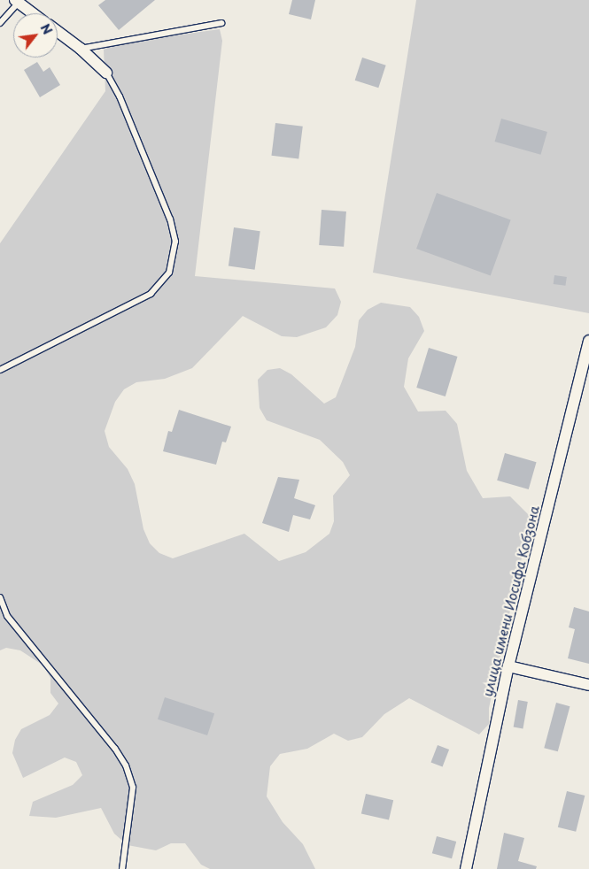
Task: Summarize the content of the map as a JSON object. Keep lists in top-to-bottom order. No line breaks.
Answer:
{"streets":{"street":["улица имени Иосифа Кобзона"]},"north":"top right"}
